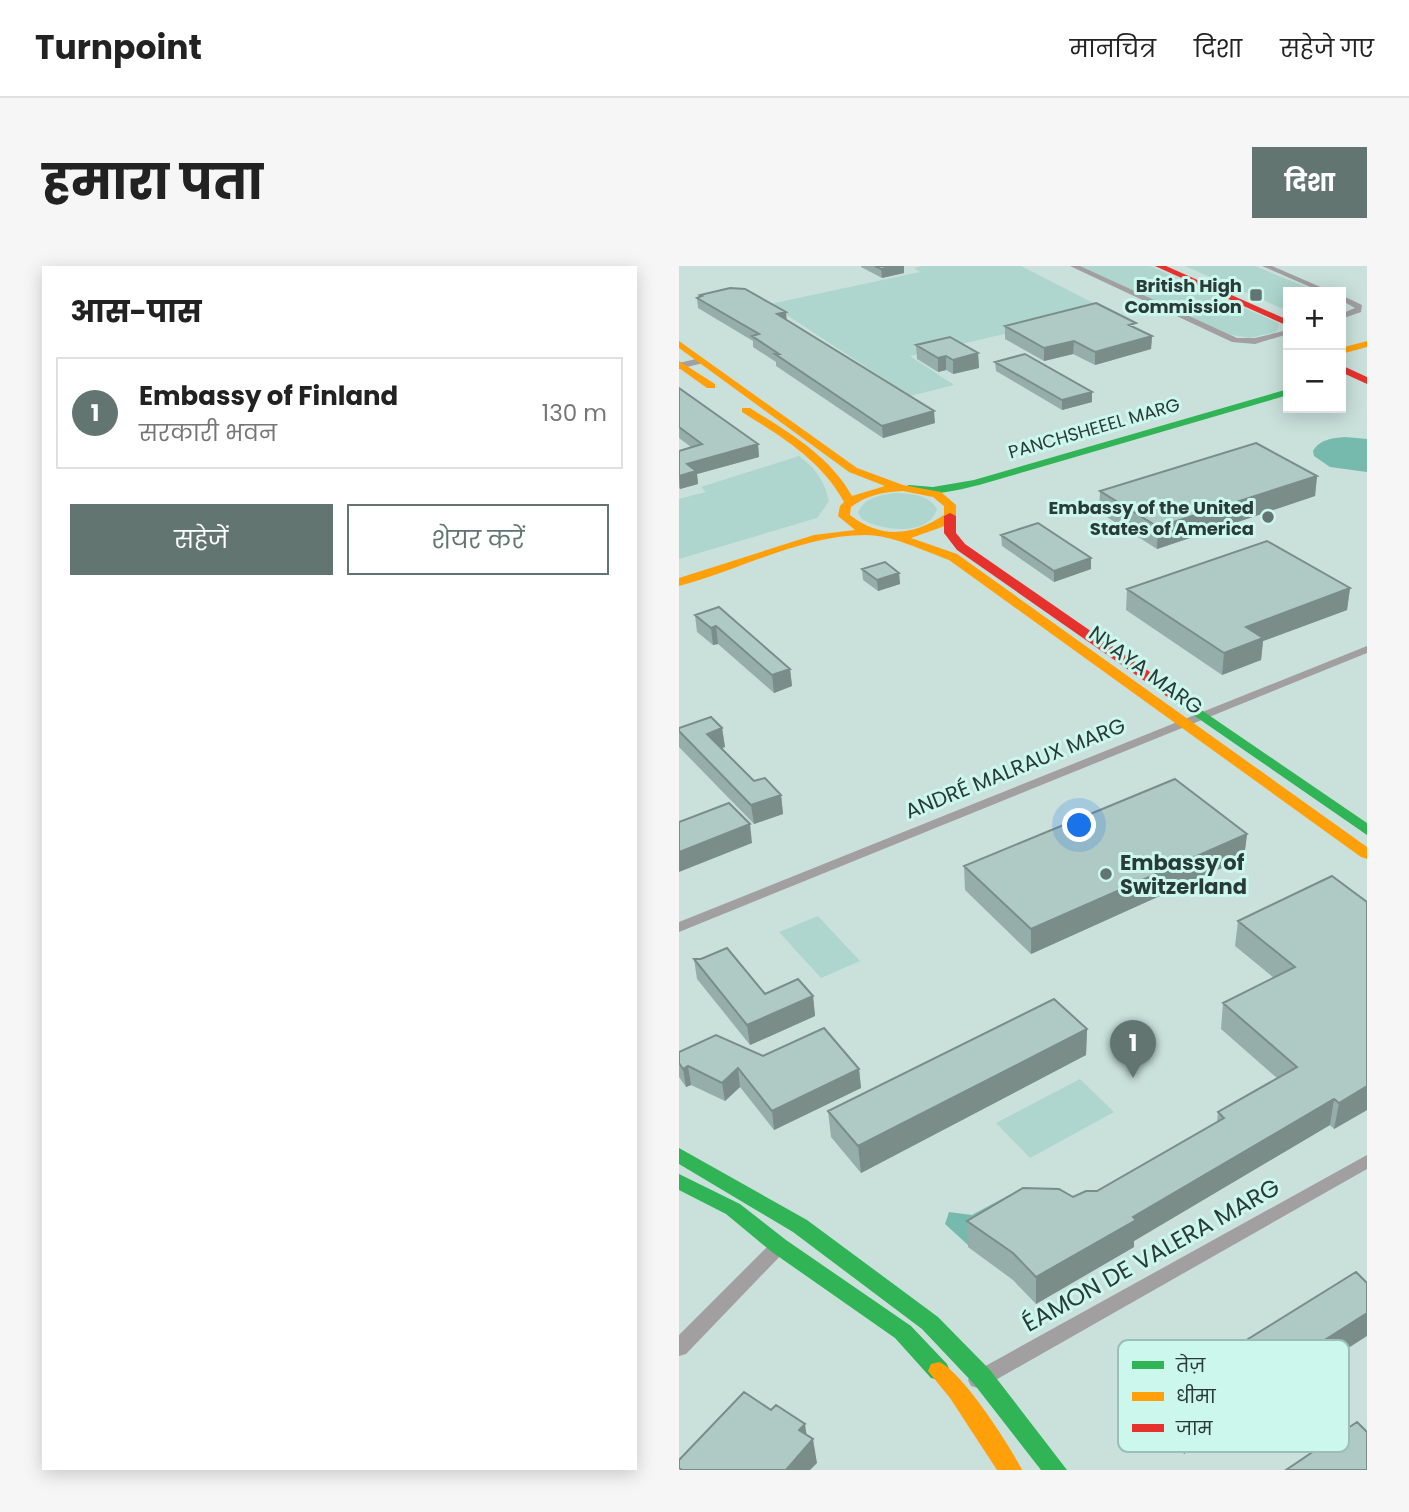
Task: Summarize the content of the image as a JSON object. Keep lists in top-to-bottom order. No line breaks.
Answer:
{"streets":{"main road":["PANCHSHEEEL MARG","NYAYA MARG"],"street":["ANDRÉ MALRAUX MARG","ÉAMON DE VALERA MARG"]},"crossings":[["NYAYA MARG","ANDRÉ MALRAUX MARG"]],"places":{"transit":["British High Commission"],"other":["Embassy of the United States of America","Embassy of Switzerland"]},"legend":["तेज़","धीमा","जाम"],"page":{"header":"Turnpoint","nav":["मानचित्र","दिशा","सहेजे गए"],"title":"हमारा पता","buttons":["दिशा",["सहेजें","शेयर करें"]],"heading":"आस-पास","map_buttons":["+","−"],"list":[{"mark":"1","name":"Embassy of Finland","note":"सरकारी भवन","value":"130 m"}],"pins":"1"}}
